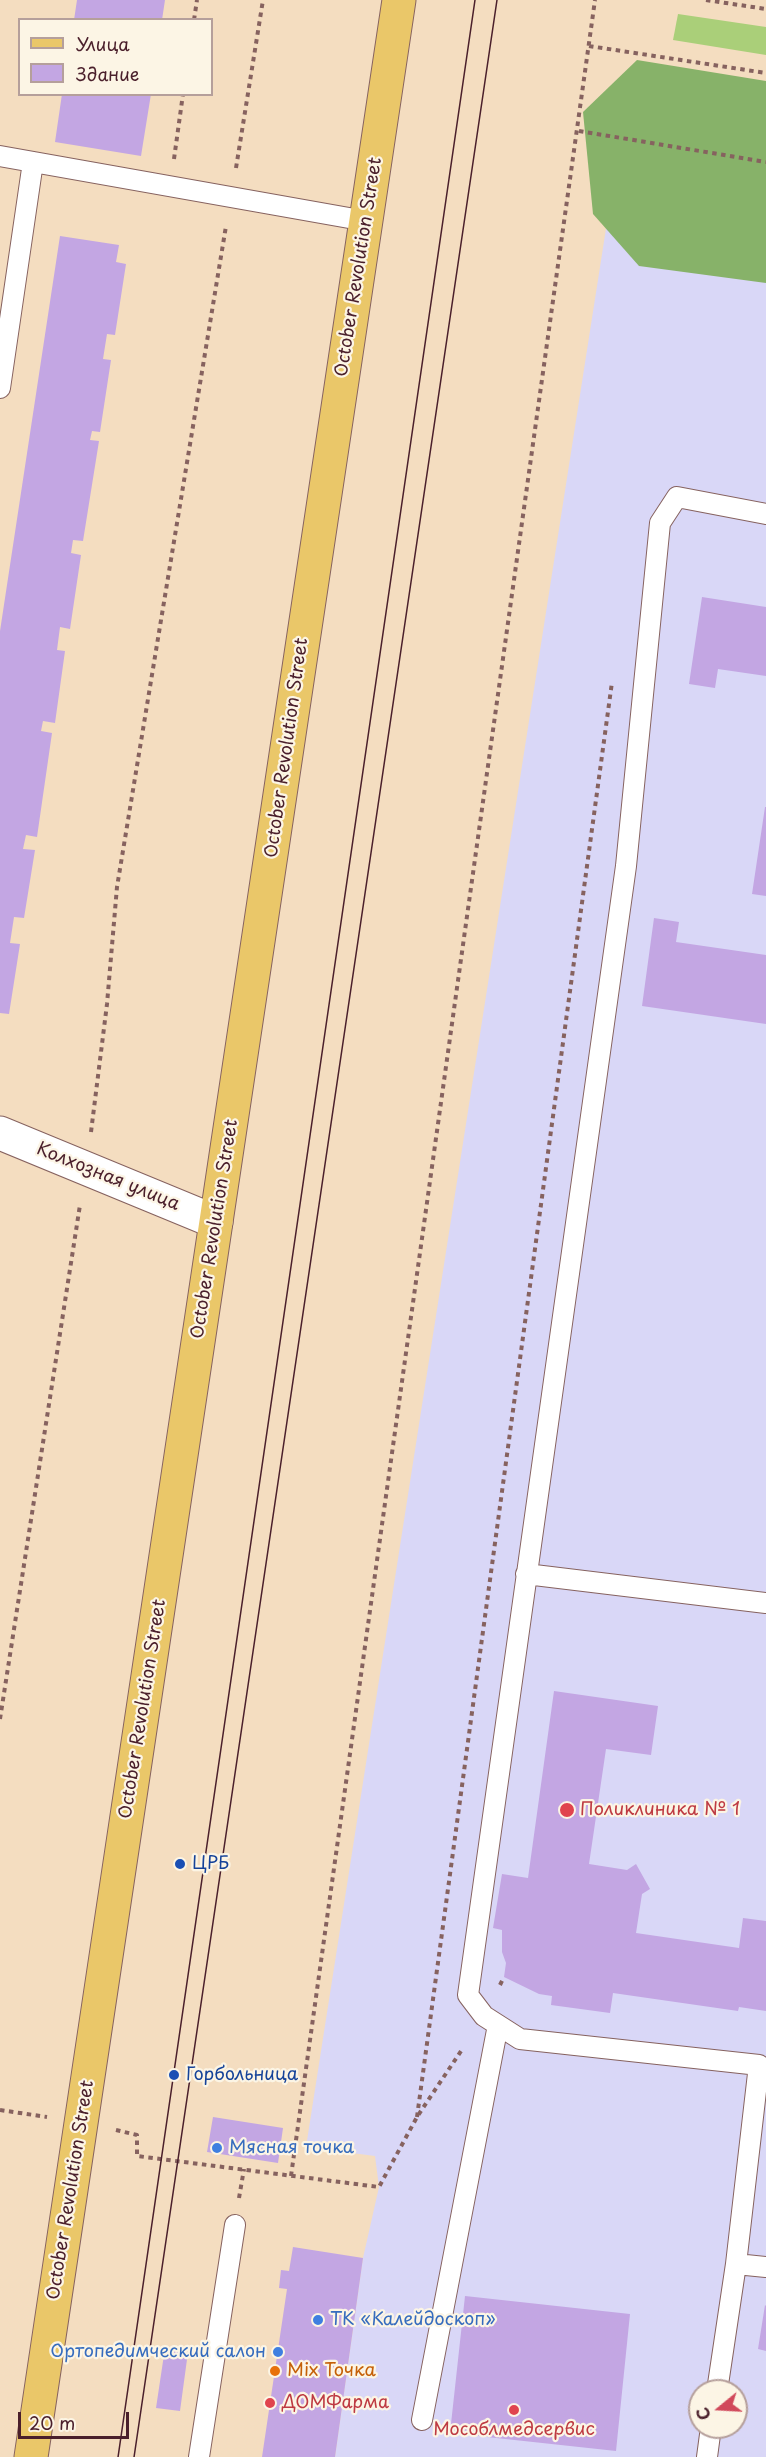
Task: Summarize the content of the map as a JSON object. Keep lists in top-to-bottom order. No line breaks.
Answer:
{"streets":{"main road":["October Revolution Street"],"street":["Колхозная улица"]},"crossings":[["October Revolution Street","Колхозная улица"]],"places":["Поликлиника № 1","ЦРБ","Горбольница","Мясная точка","ТК «Калейдоскоп»","Ортопедимческий салон","Mix Точка","ДОМФарма","Мособлмедсервис"],"legend":["Улица","Здание"],"scale_bar":"20 m","north":"left"}
